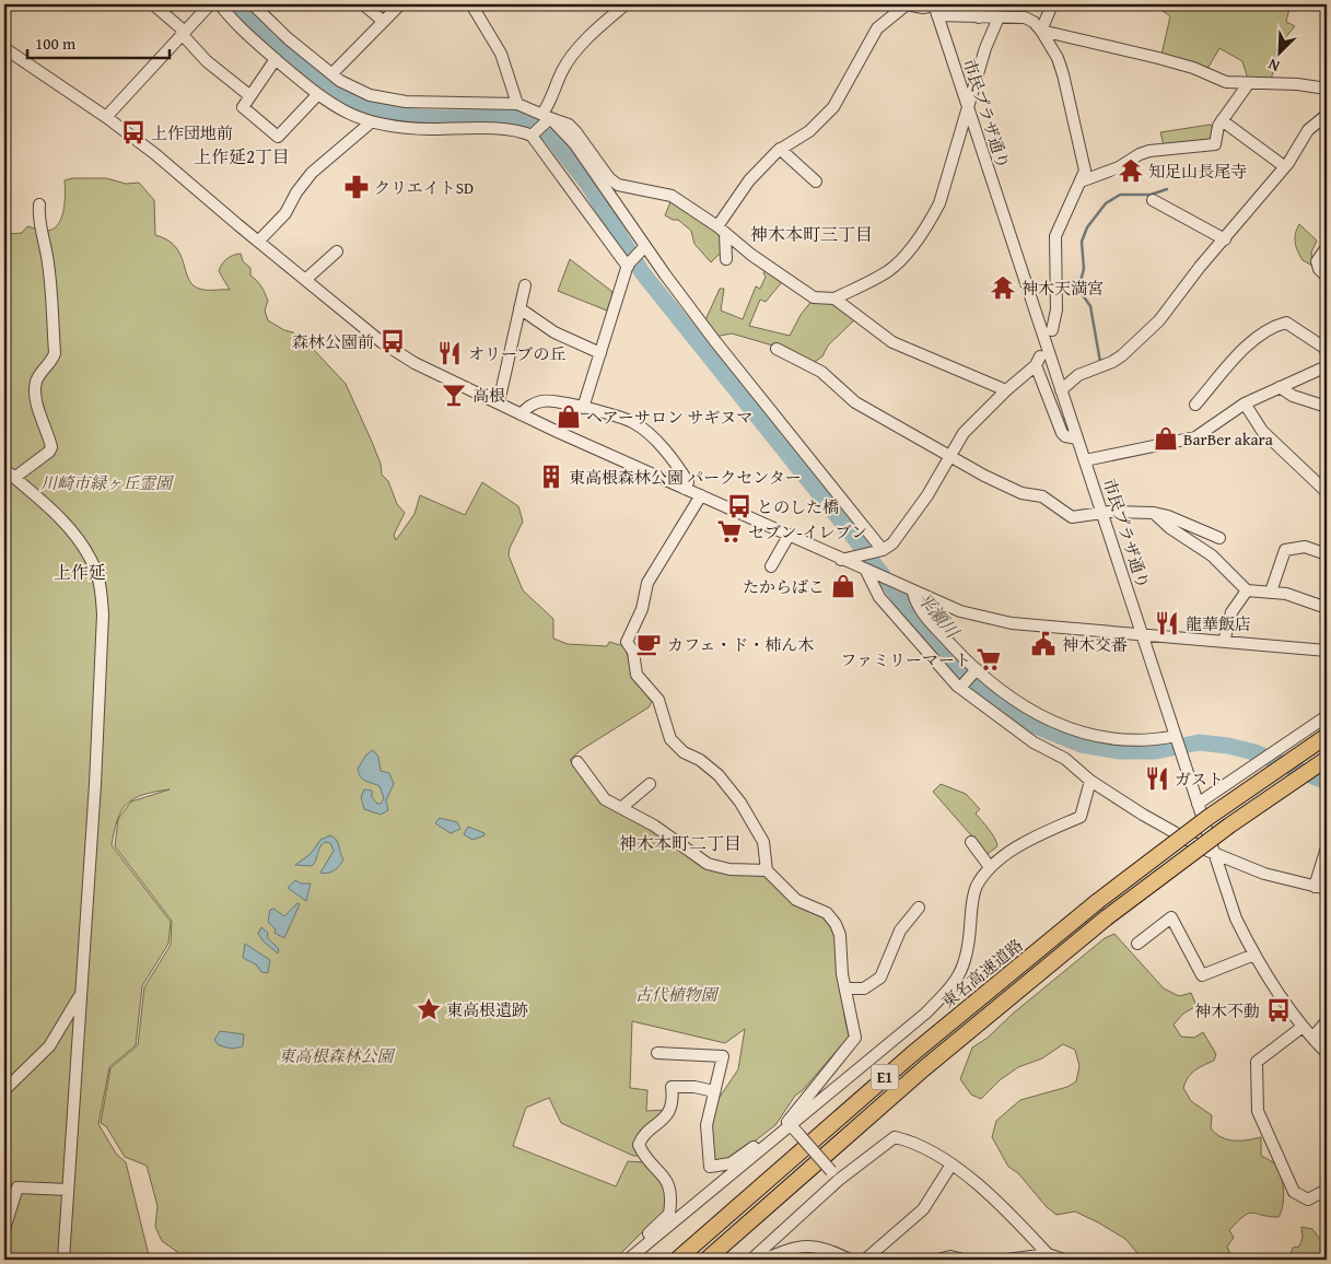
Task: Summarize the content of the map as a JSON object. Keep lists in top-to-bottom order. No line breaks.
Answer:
{"streets":{"highway":["東名高速道路","E1"],"street":["市民プラザ通り"]},"districts":["上作延2丁目","神木本町三丁目","上作延","神木本町二丁目"],"water":["平瀬川"],"parks":["川崎市緑ヶ丘霊園","古代植物園","東高根森林公園"],"places":{"bus stop":["上作団地前","森林公園前","とのした橋","神木不動"],"temple":["知足山長尾寺","神木天満宮"],"pharmacy":["クリエイトSD"],"restaurant":["オリーブの丘","龍華飯店","ガスト"],"bar":["高根"],"shop":["ヘアーサロン サギヌマ","BarBer akara","たからばこ"],"building":["東高根森林公園 パークセンター"],"supermarket":["セブン-イレブン","ファミリーマート"],"cafe":["カフェ・ド・柿ん木"],"public building":["神木交番"],"place":["東高根遺跡"]},"scale_bar":"100 m","north":"bottom left"}
